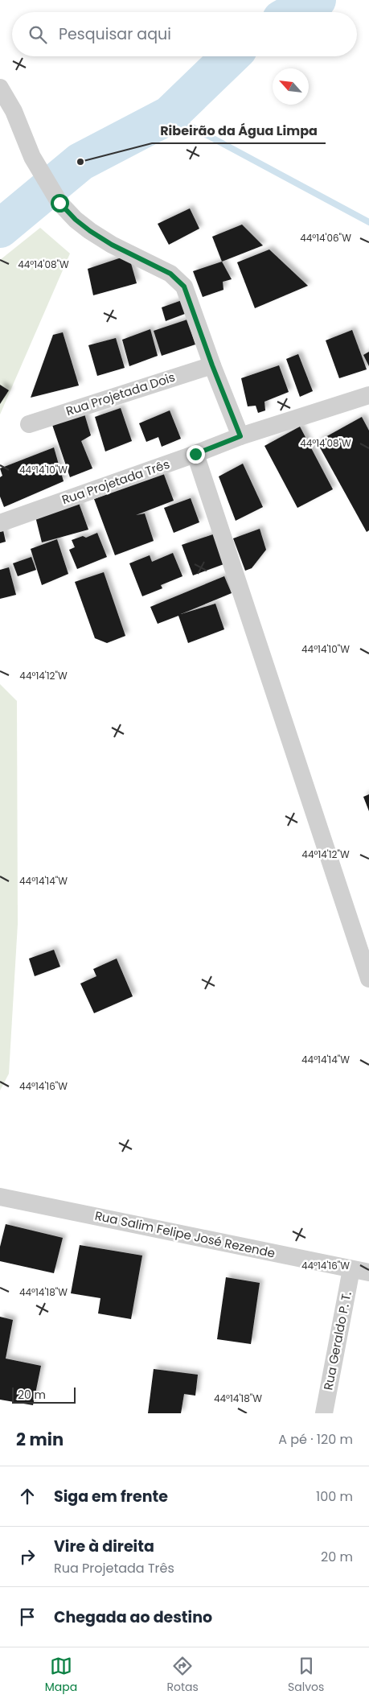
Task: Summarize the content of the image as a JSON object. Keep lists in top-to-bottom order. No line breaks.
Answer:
{"streets":{"street":["Rua Projetada Dois","Rua Projetada Três","Rua Salim Felipe José Rezende","Rua Geraldo P. T."]},"crossings":[["Rua Salim Felipe José Rezende","Rua Geraldo P. T."]],"places":["Ribeirão da Água Limpa"],"scale_bar":"20 m","north":"top left","page":{"search":"Pesquisar aqui","scale":"20 m","heading":["2 min","A pé · 120 m"],"list":[["Siga em frente","100 m"],["Vire à direita","Rua Projetada Três","20 m"],"Chegada ao destino"],"nav":["Mapa","Rotas","Salvos"]},"coordinates":["44°14'06\"W","44°14'08\"W","44°14'10\"W","44°14'12\"W","44°14'14\"W","44°14'16\"W","44°14'18\"W"]}
